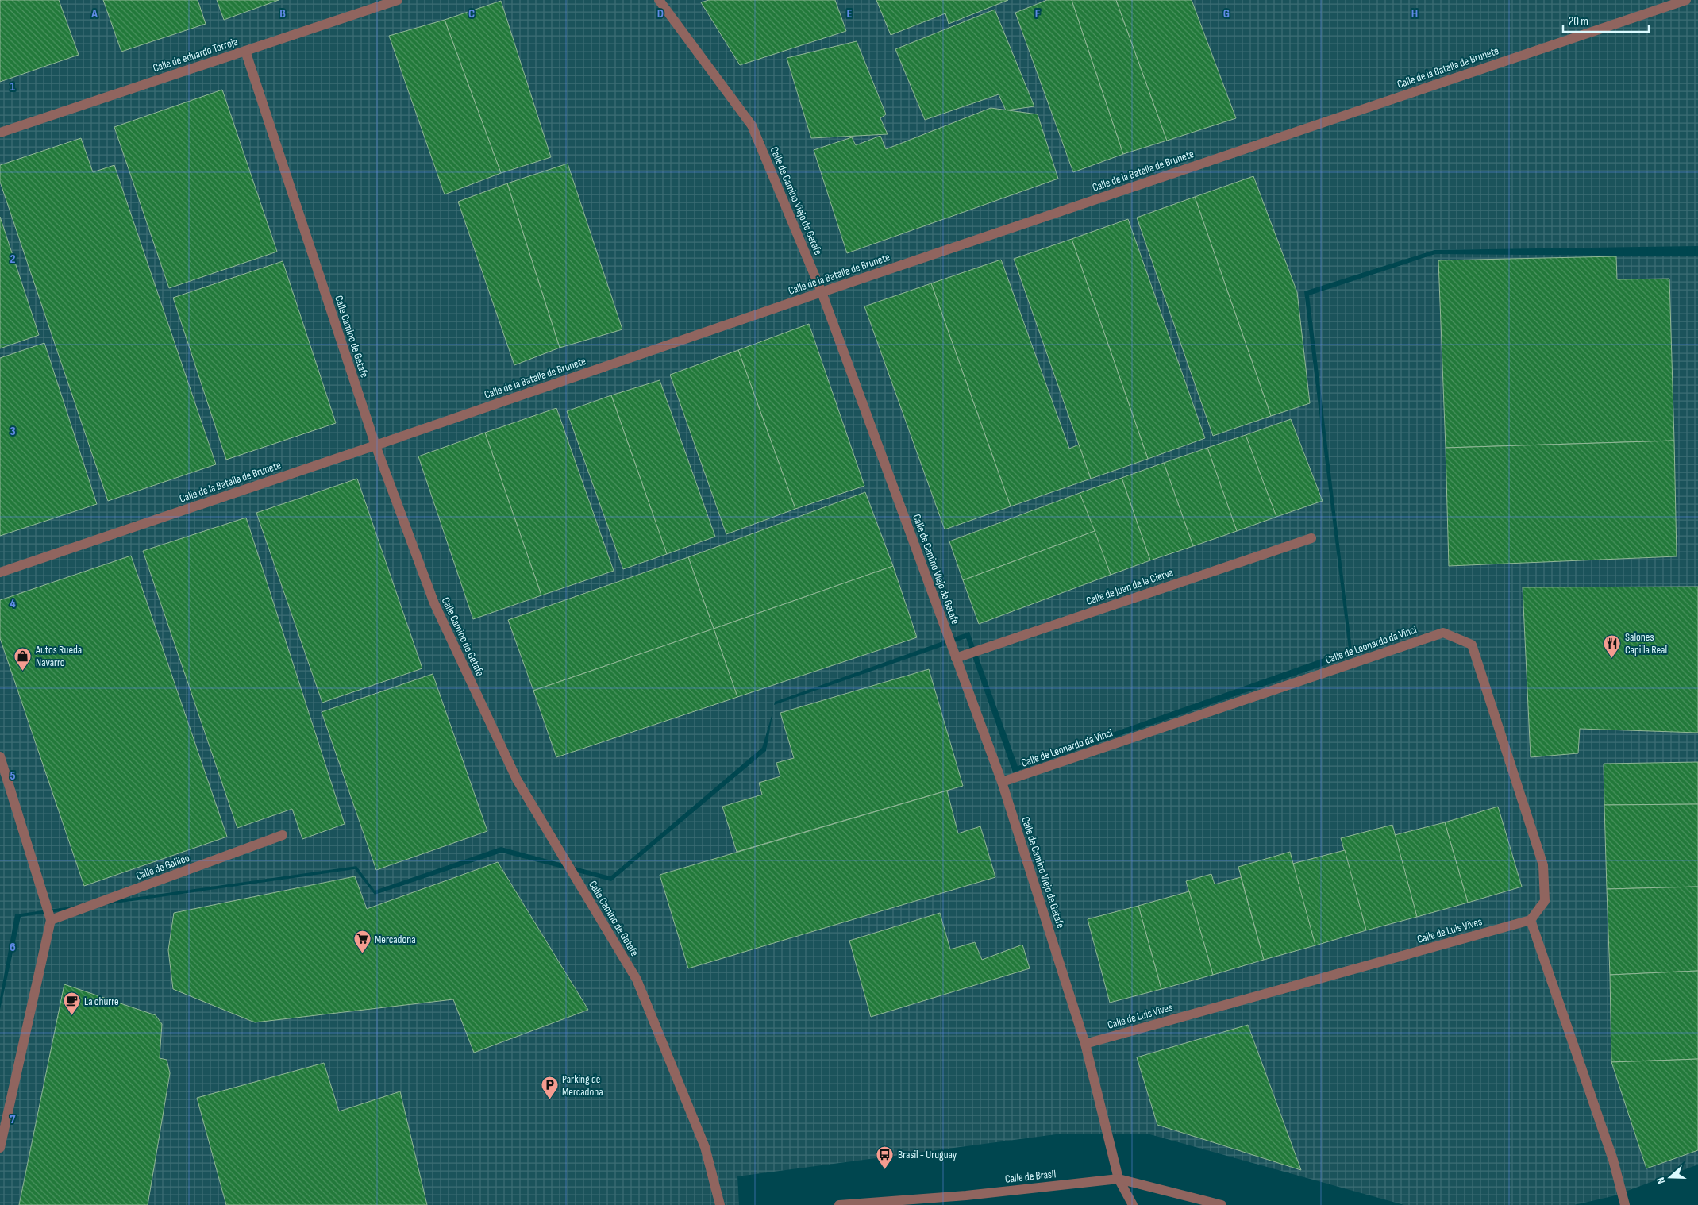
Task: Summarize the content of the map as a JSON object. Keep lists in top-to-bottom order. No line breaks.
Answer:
{"streets":{"street":["Calle de eduardo Torroja","Calle de la Batalla de Brunete","Calle de Camino Viejo de Getafe","Calle Camino de Getafe","Calle de Juan de la Cierva","Calle de Leonardo da Vinci","Calle de Galileo","Calle de Luis Vives","Calle de Brasil"]},"crossings":[["Calle de eduardo Torroja","Calle Camino de Getafe"],["Calle de la Batalla de Brunete","Calle de Camino Viejo de Getafe"],["Calle de la Batalla de Brunete","Calle Camino de Getafe"],["Calle de Camino Viejo de Getafe","Calle de Juan de la Cierva"],["Calle de Camino Viejo de Getafe","Calle de Leonardo da Vinci"],["Calle de Camino Viejo de Getafe","Calle de Luis Vives"],["Calle de Camino Viejo de Getafe","Calle de Brasil"],["Calle de Leonardo da Vinci","Calle de Luis Vives"]],"places":{"restaurant":["Salones Capilla Real"],"shop":["Autos Rueda Navarro"],"supermarket":["Mercadona"],"cafe":["La churre"],"parking":["Parking de Mercadona"],"bus stop":["Brasil - Uruguay"]},"scale_bar":"20 m","north":"left","grid":{"columns":["A","B","C","D","E","F","G","H"],"rows":["1","2","3","4","5","6","7"]}}
